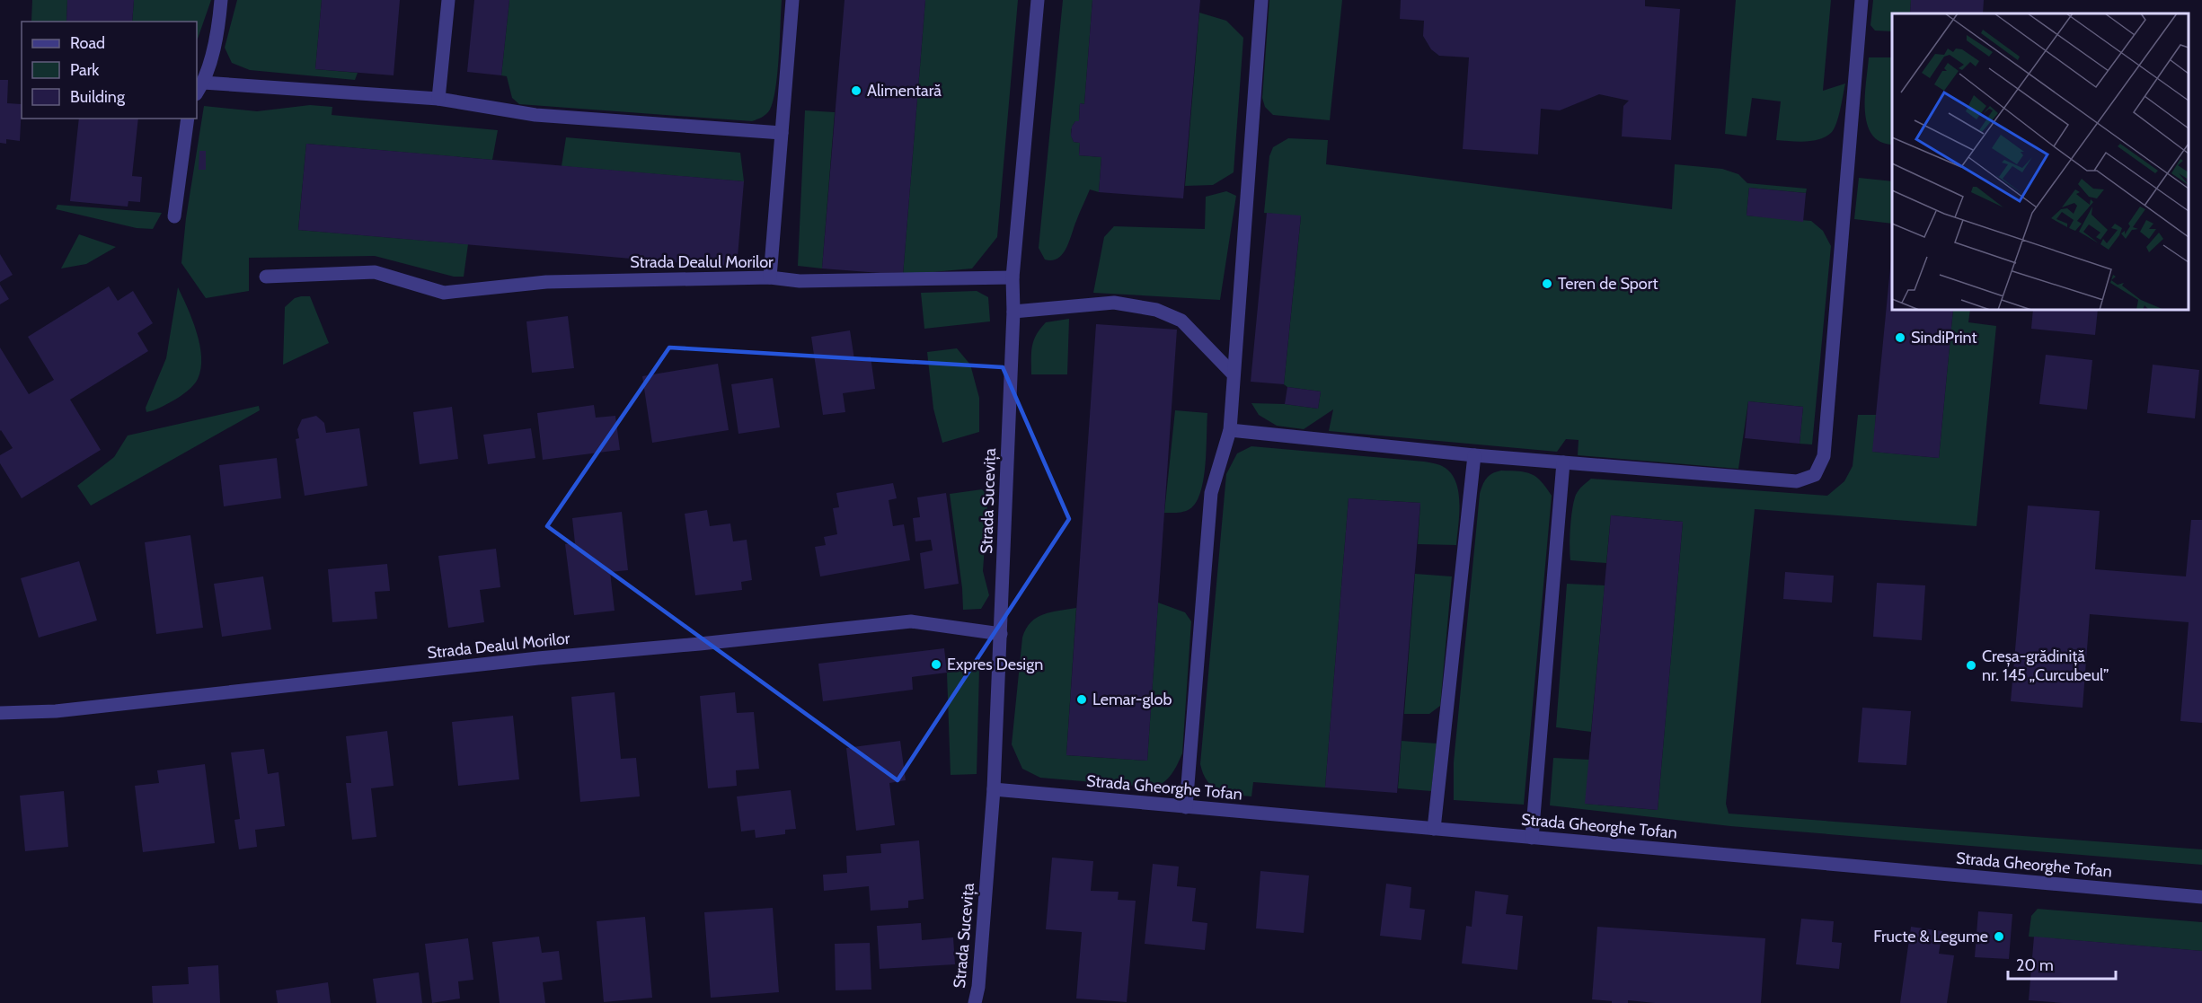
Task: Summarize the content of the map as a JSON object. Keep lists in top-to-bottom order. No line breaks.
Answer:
{"streets":{"street":["Strada Dealul Morilor","Strada Sucevița","Strada Gheorghe Tofan"]},"crossings":[["Strada Dealul Morilor","Strada Sucevița"],["Strada Sucevița","Strada Gheorghe Tofan"]],"places":["Alimentară","Teren de Sport","SindiPrint","Expres Design","Creșa-grădiniță nr. 145 „Curcubeul”","Lemar-glob","Fructe & Legume"],"legend":["Road","Park","Building"],"scale_bar":"20 m"}
